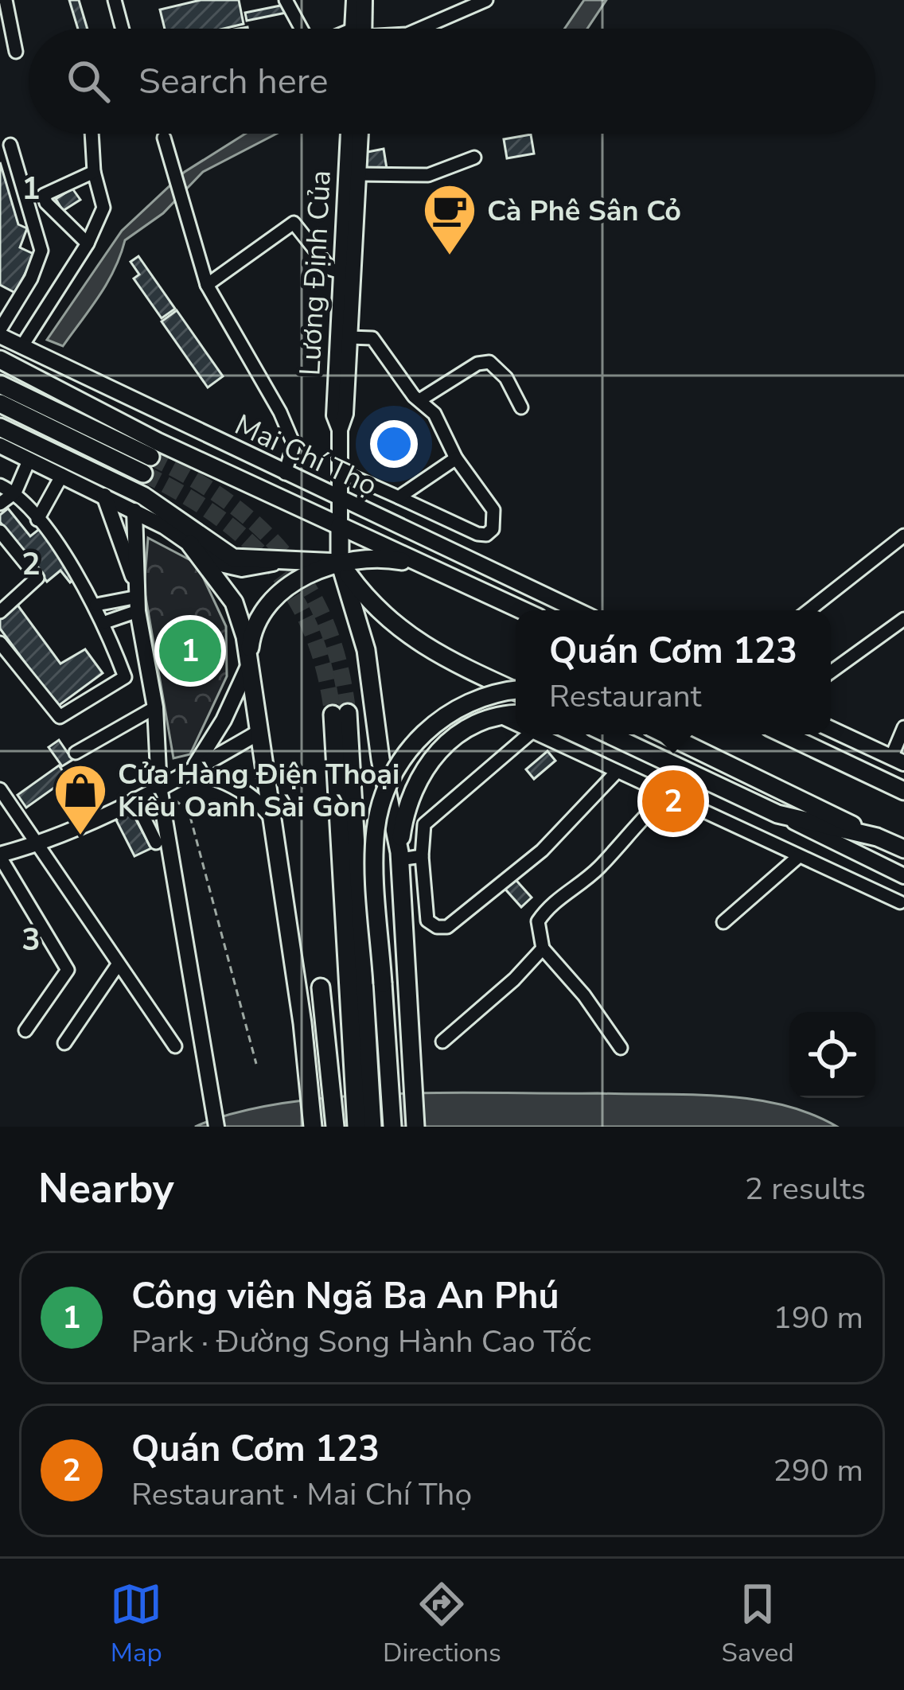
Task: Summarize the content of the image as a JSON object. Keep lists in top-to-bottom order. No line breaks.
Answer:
{"streets":{"highway":["Mai Chí Thọ"],"main road":["Lương Định Của"]},"crossings":[["Lương Định Của","Mai Chí Thọ"]],"places":{"cafe":["Cà Phê Sân Cỏ"],"shop":["Cửa Hàng Điện Thoại Kiều Oanh Sài Gòn"]},"page":{"search":"Search here","popup":["Quán Cơm 123","Restaurant"],"pins":["1","2"],"heading":["Nearby","2 results"],"list":[{"mark":"1","name":"Công viên Ngã Ba An Phú","note":"Park · Đường Song Hành Cao Tốc","value":"190 m"},{"mark":"2","name":"Quán Cơm 123","note":"Restaurant · Mai Chí Thọ","value":"290 m"}],"nav":["Map","Directions","Saved"]},"grid":{"rows":["1","2","3"]}}
